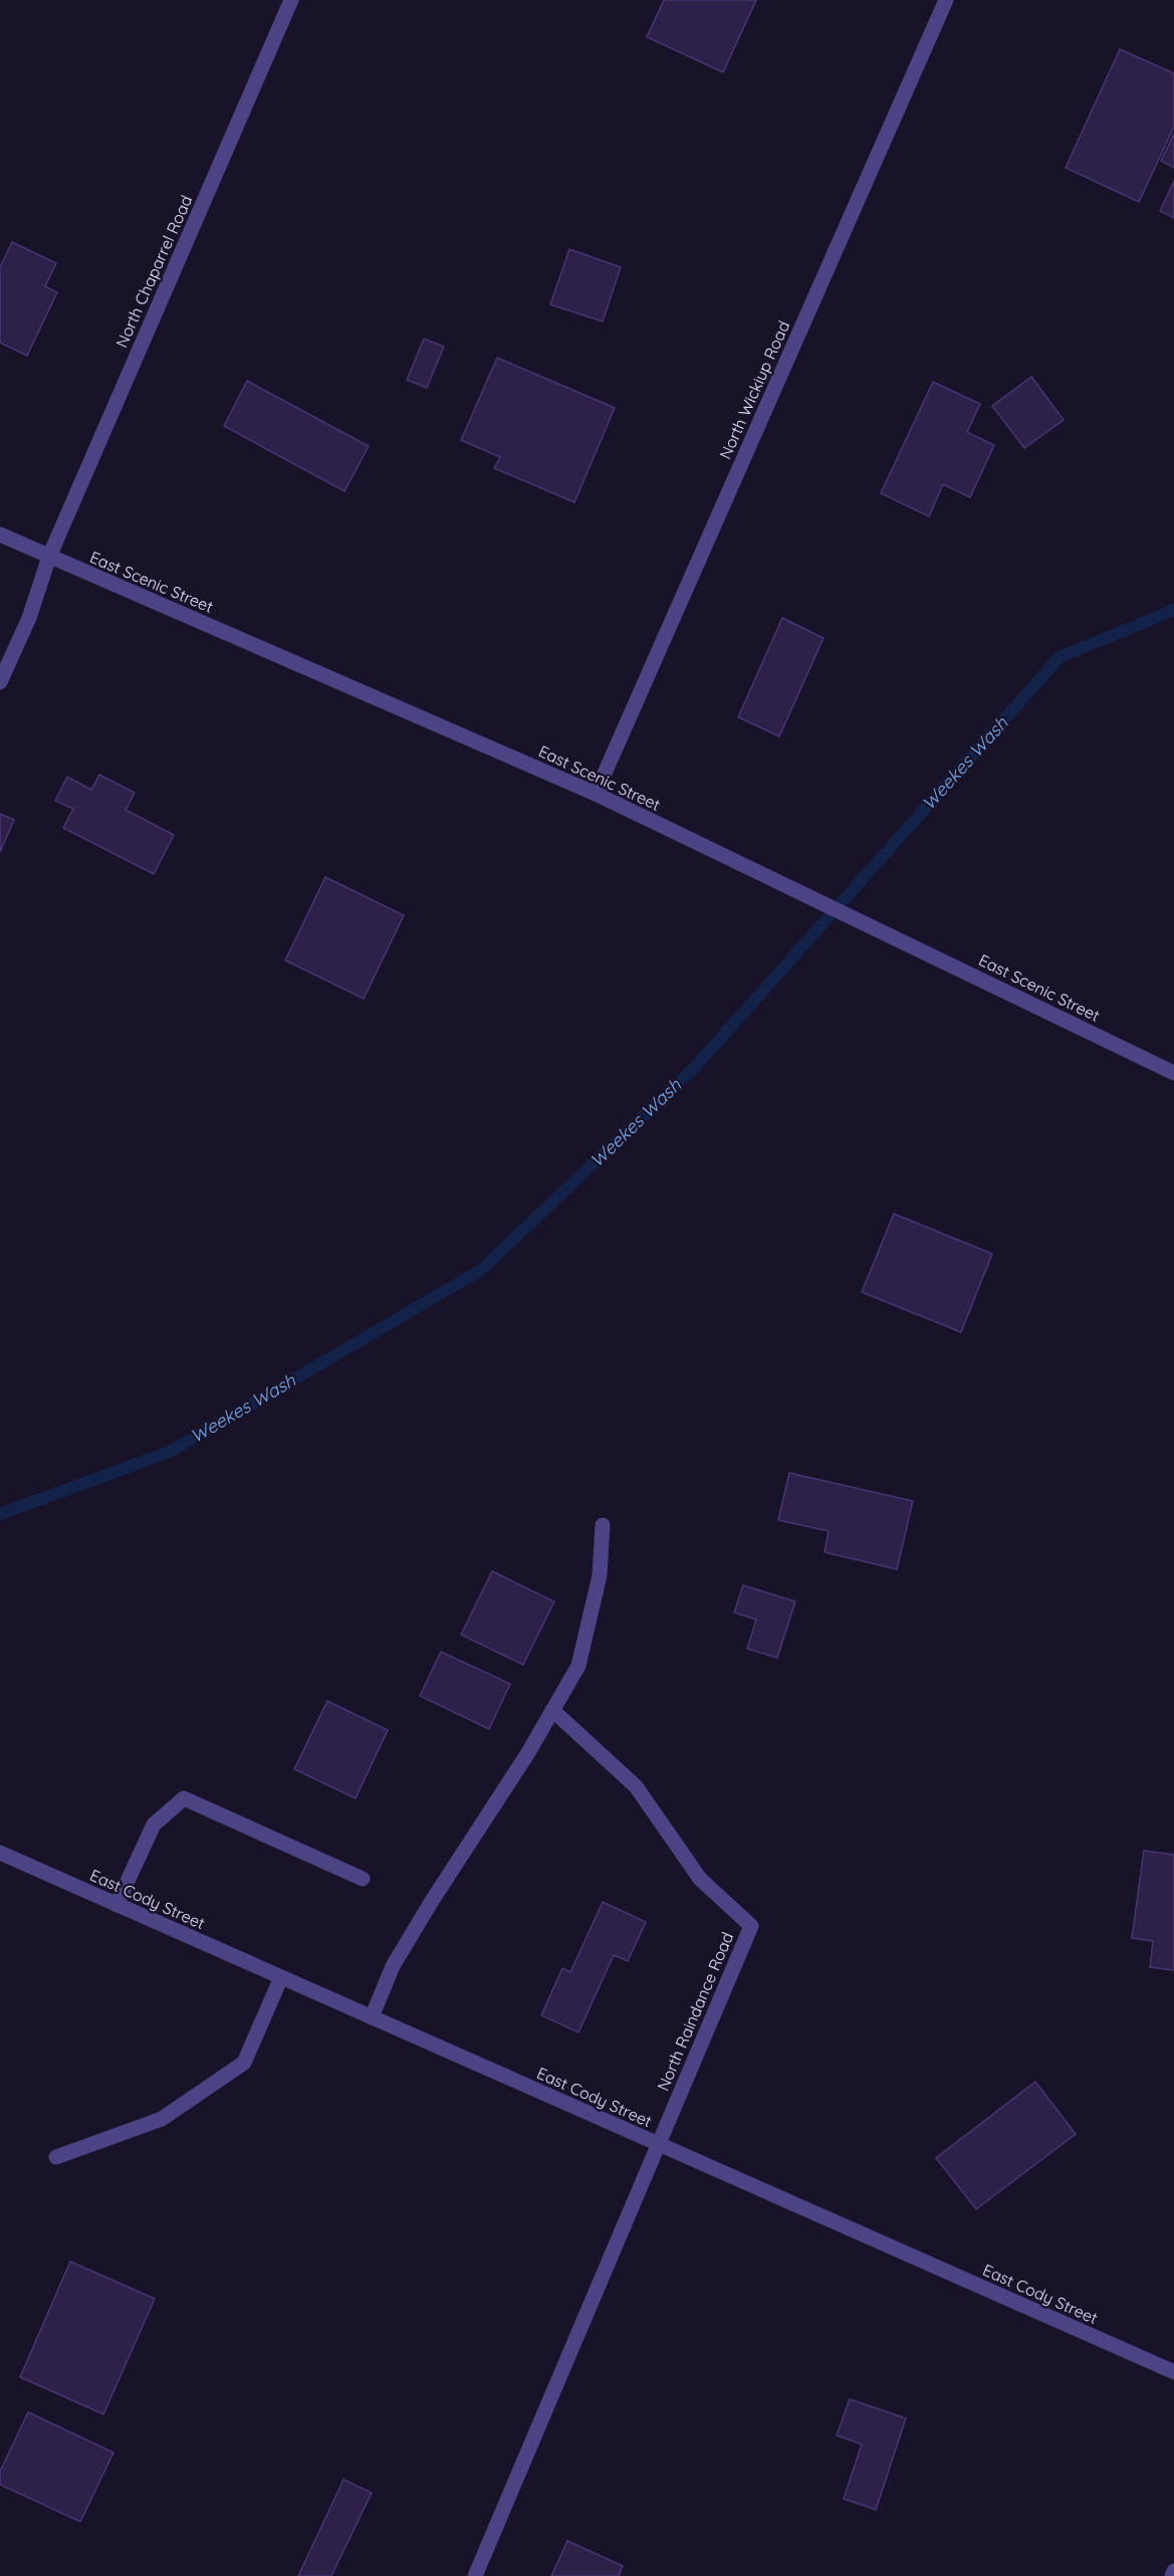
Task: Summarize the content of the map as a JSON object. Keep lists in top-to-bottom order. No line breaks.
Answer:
{"streets":{"street":["North Chaparrel Road","North Wickiup Road","East Scenic Street","East Cody Street","North Raindance Road"]},"crossings":[["North Chaparrel Road","East Scenic Street"],["North Wickiup Road","East Scenic Street"],["East Cody Street","North Raindance Road"]],"water":["Weekes Wash"]}
